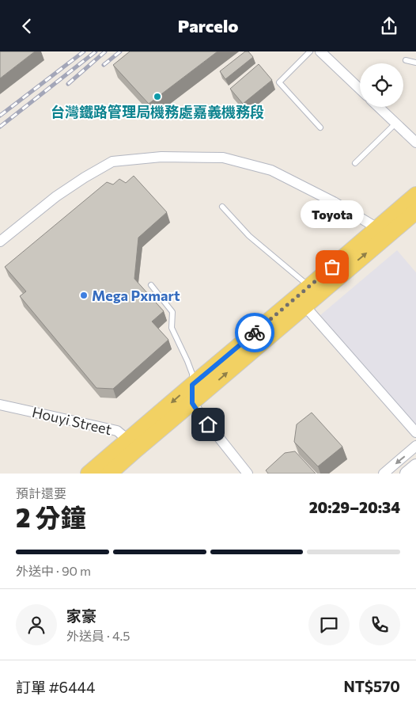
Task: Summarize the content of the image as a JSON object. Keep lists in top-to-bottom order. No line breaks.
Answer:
{"streets":{"street":["Houyi Street"]},"places":["台灣鐵路管理局機務處嘉義機務段","Toyota","Mega Pxmart"],"page":{"header":"Parcelo","bubble":"Toyota","heading":["2 分鐘","預計還要","20:29–20:34"],"panel":["家豪","外送員 · 4.5","訂單 #6444","NT$570"],"bar":"外送中 · 90 m"}}
